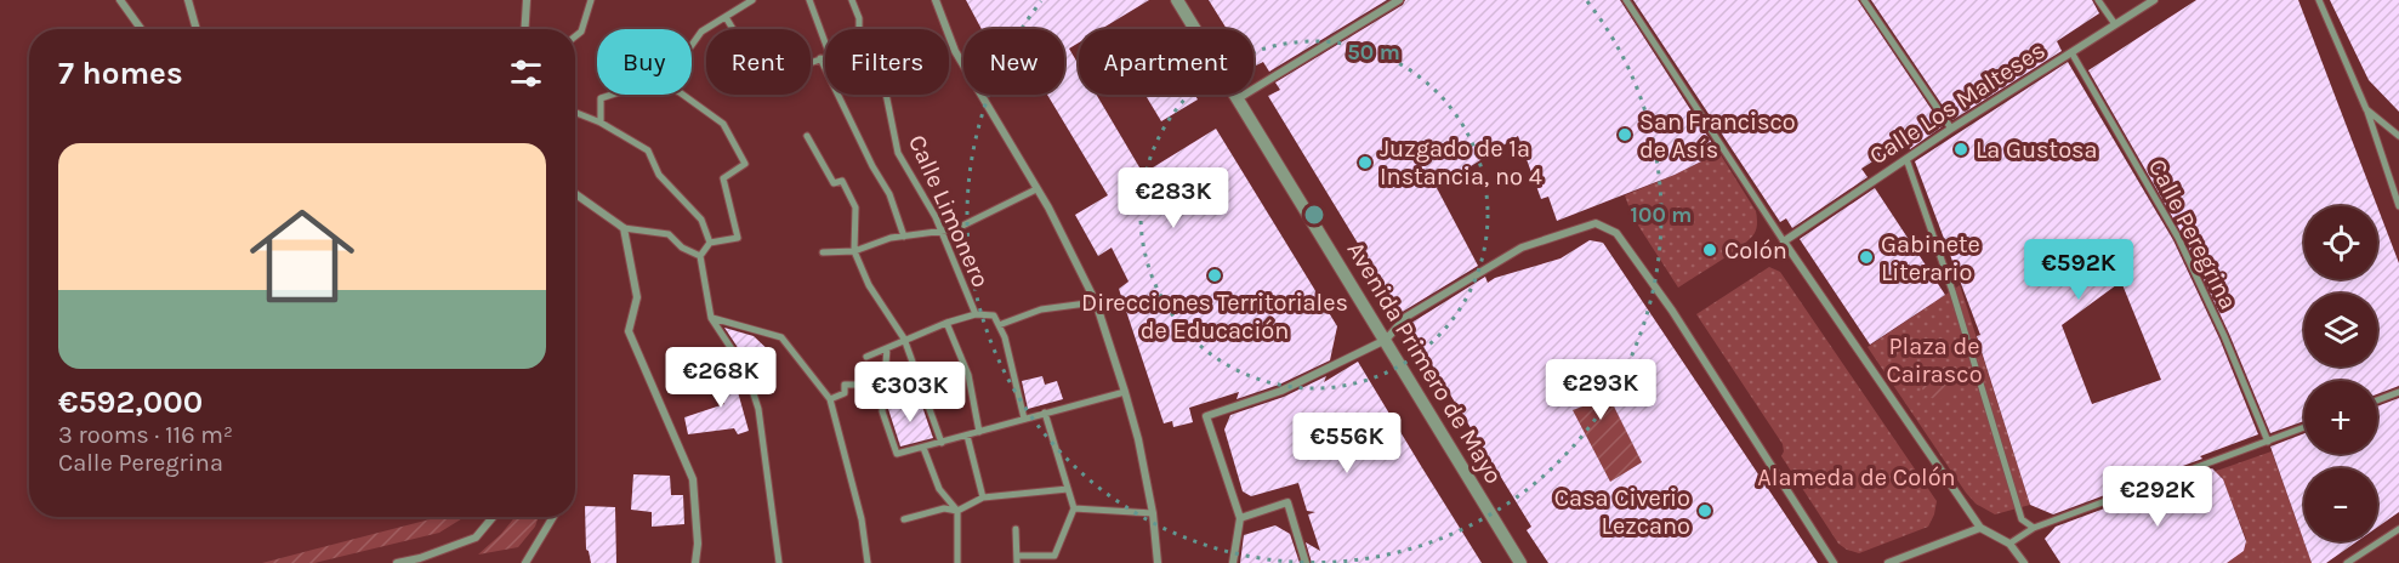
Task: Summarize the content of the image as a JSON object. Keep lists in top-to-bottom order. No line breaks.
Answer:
{"streets":{"street":["Calle Los Malteses","Calle Limonero","Calle Peregrina","Avenida Primero de Mayo"]},"crossings":[["Calle Los Malteses","Calle Peregrina"]],"parks":["Plaza de Cairasco","Alameda de Colón"],"places":["San Francisco de Asís","La Gustosa","Juzgado de 1ª Instancia, nº 4","Colón","Gabinete Literario","Direcciones Territoriales de Educación","Casa Civerio Lezcano"],"page":{"chip":["Buy","Rent","Filters","New","Apartment"],"heading":"7 homes","list":[{"name":"€592,000","note":"3 rooms · 116 m² · Calle Peregrina"}],"price":["€283K","€592K","€268K","€293K","€303K","€556K","€292K"],"map_buttons":["+","−"]},"rings":["50 m","100 m"]}
